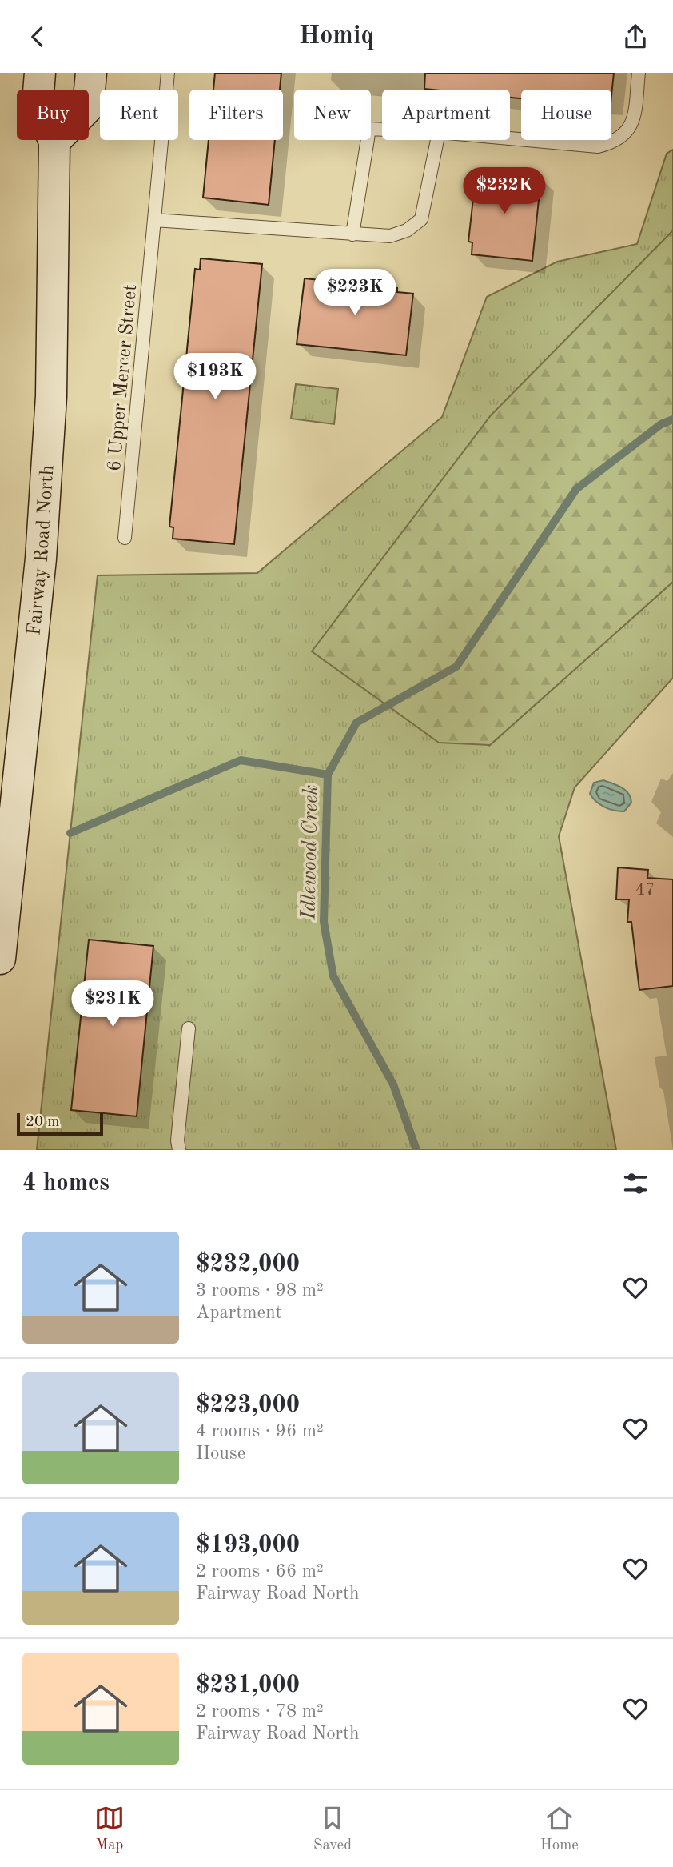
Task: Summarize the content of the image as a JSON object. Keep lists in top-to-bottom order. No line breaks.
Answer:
{"streets":{"main road":["Fairway Road North"],"lane":["6 Upper Mercer Street"]},"water":["Idlewood Creek"],"house_numbers":["47"],"scale_bar":"20 m","page":{"header":"Homiq","chip":["Buy","Rent","Filters","New","Apartment","House"],"price":["$232K","$223K","$193K","$231K"],"scale":"20 m","heading":"4 homes","list":[{"name":"$232,000","note":"3 rooms · 98 m² · Apartment"},{"name":"$223,000","note":"4 rooms · 96 m² · House"},{"name":"$193,000","note":"2 rooms · 66 m² · Fairway Road North"},{"name":"$231,000","note":"2 rooms · 78 m² · Fairway Road North"}],"tabs":["Map","Saved","Home"]}}
